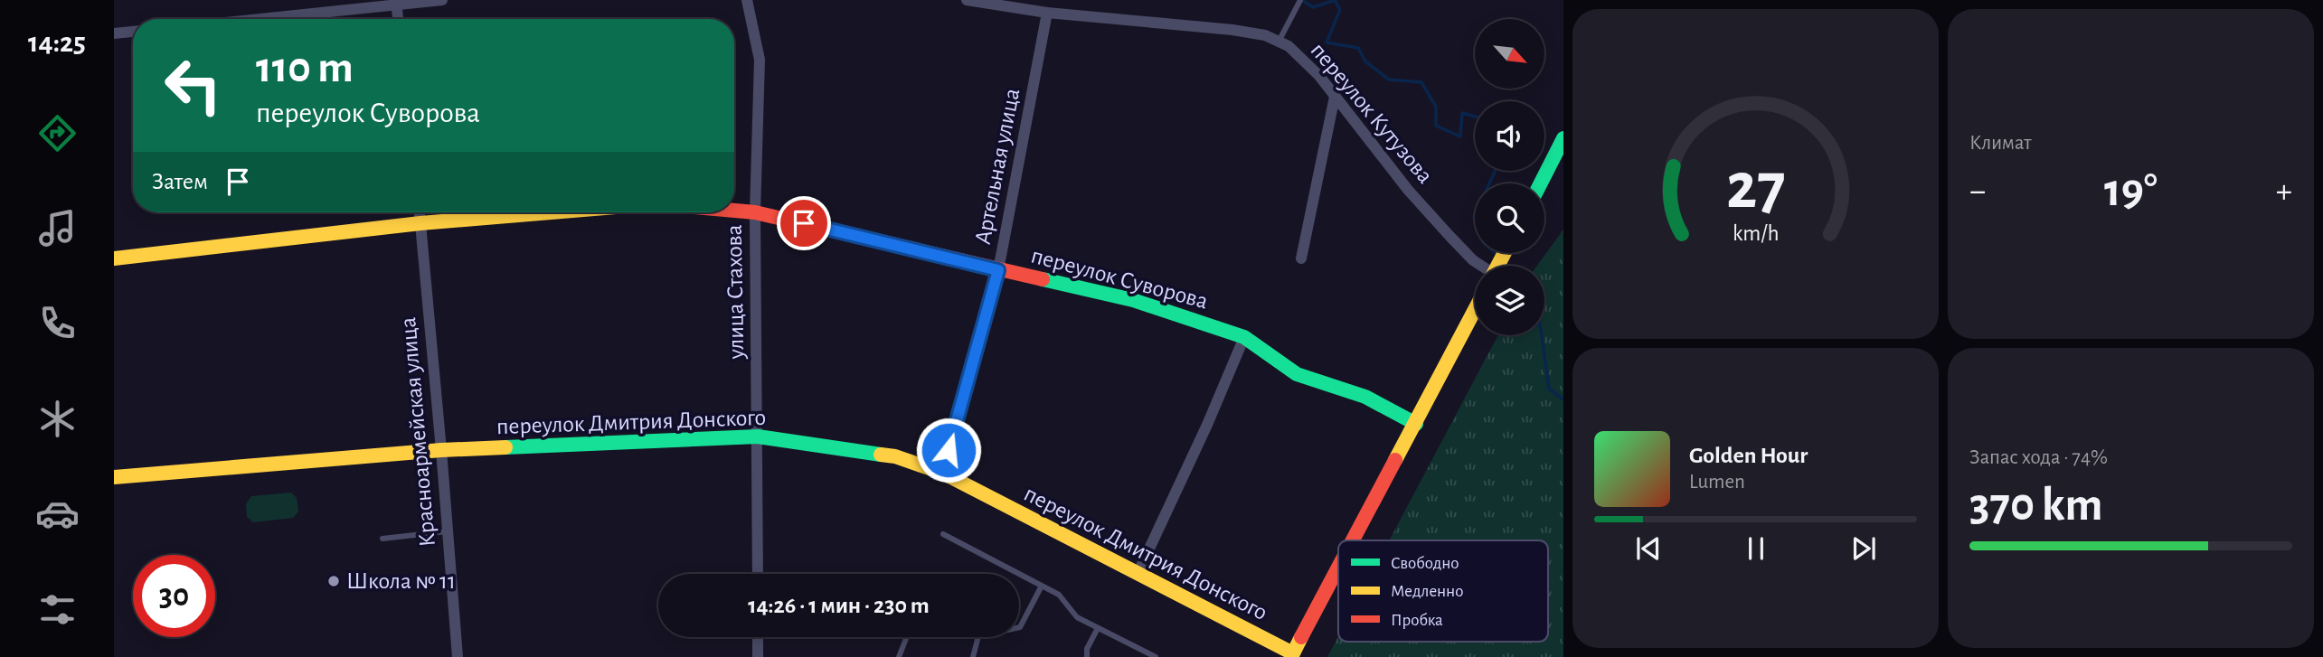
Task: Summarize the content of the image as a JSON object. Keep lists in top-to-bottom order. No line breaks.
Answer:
{"streets":{"street":["переулок Кутузова","Артельная улица","переулок Суворова","улица Стахова","переулок Дмитрия Донского","Красноармейская улица"]},"crossings":[["переулок Кутузова","Артельная улица"],["Артельная улица","переулок Суворова"],["Артельная улица","переулок Дмитрия Донского"],["переулок Суворова","улица Стахова"],["переулок Суворова","Красноармейская улица"],["улица Стахова","переулок Дмитрия Донского"],["переулок Дмитрия Донского","Красноармейская улица"]],"places":["Школа № 11"],"legend":["Свободно","Медленно","Пробка"],"north":"bottom right","page":{"tabs":"14:25","tile":["Климат",["Запас хода · 74%","370 km"]],"turn":["110 m","переулок Суворова"],"then":"Затем","heat":["−","19°","+"],"song":["Golden Hour","Lumen"],"limit":"30","trip":"14:26 · 1 мин · 230 m","gauge":["27","km/h"]}}
